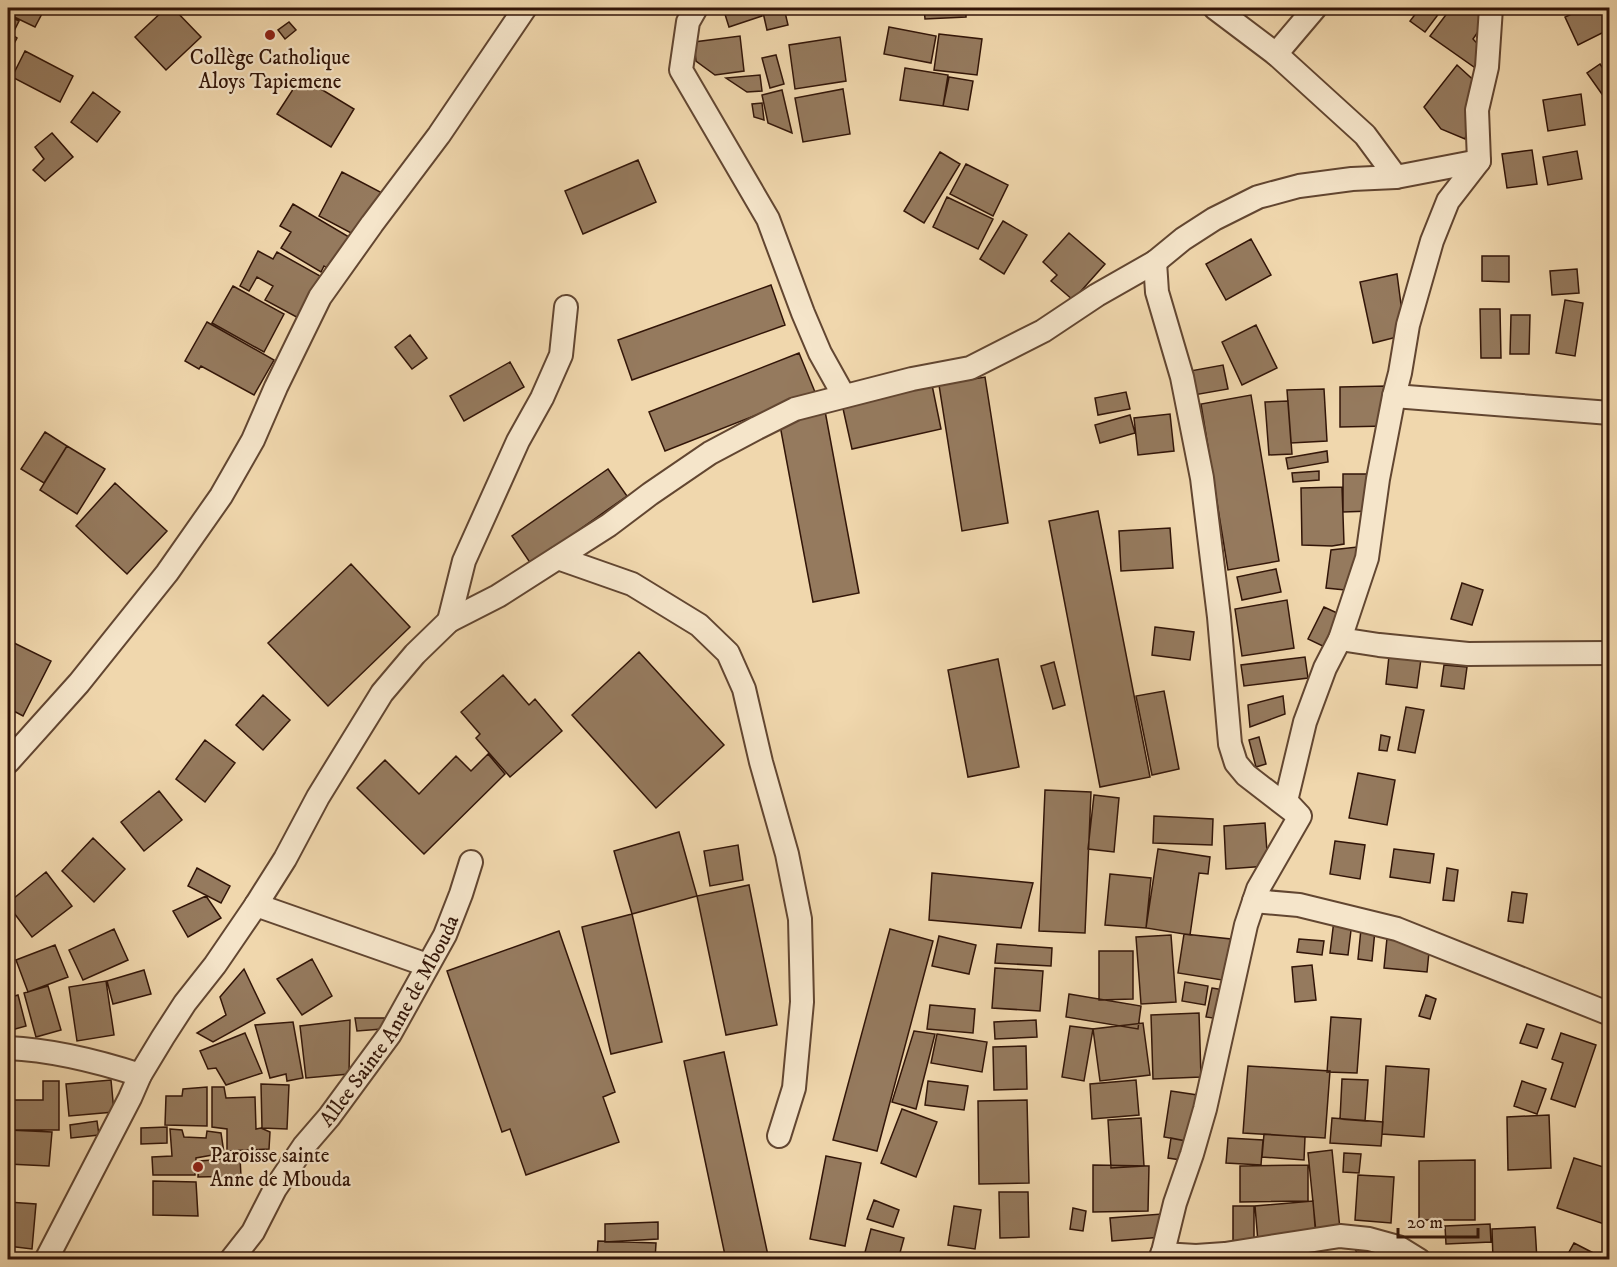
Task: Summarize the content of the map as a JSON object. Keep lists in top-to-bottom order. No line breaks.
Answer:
{"streets":{"street":["Allee Sainte Anne de Mbouda"]},"places":["Collège Catholique Aloys Tapiemene","Paroisse sainte Anne de Mbouda"],"scale_bar":"20 m"}
